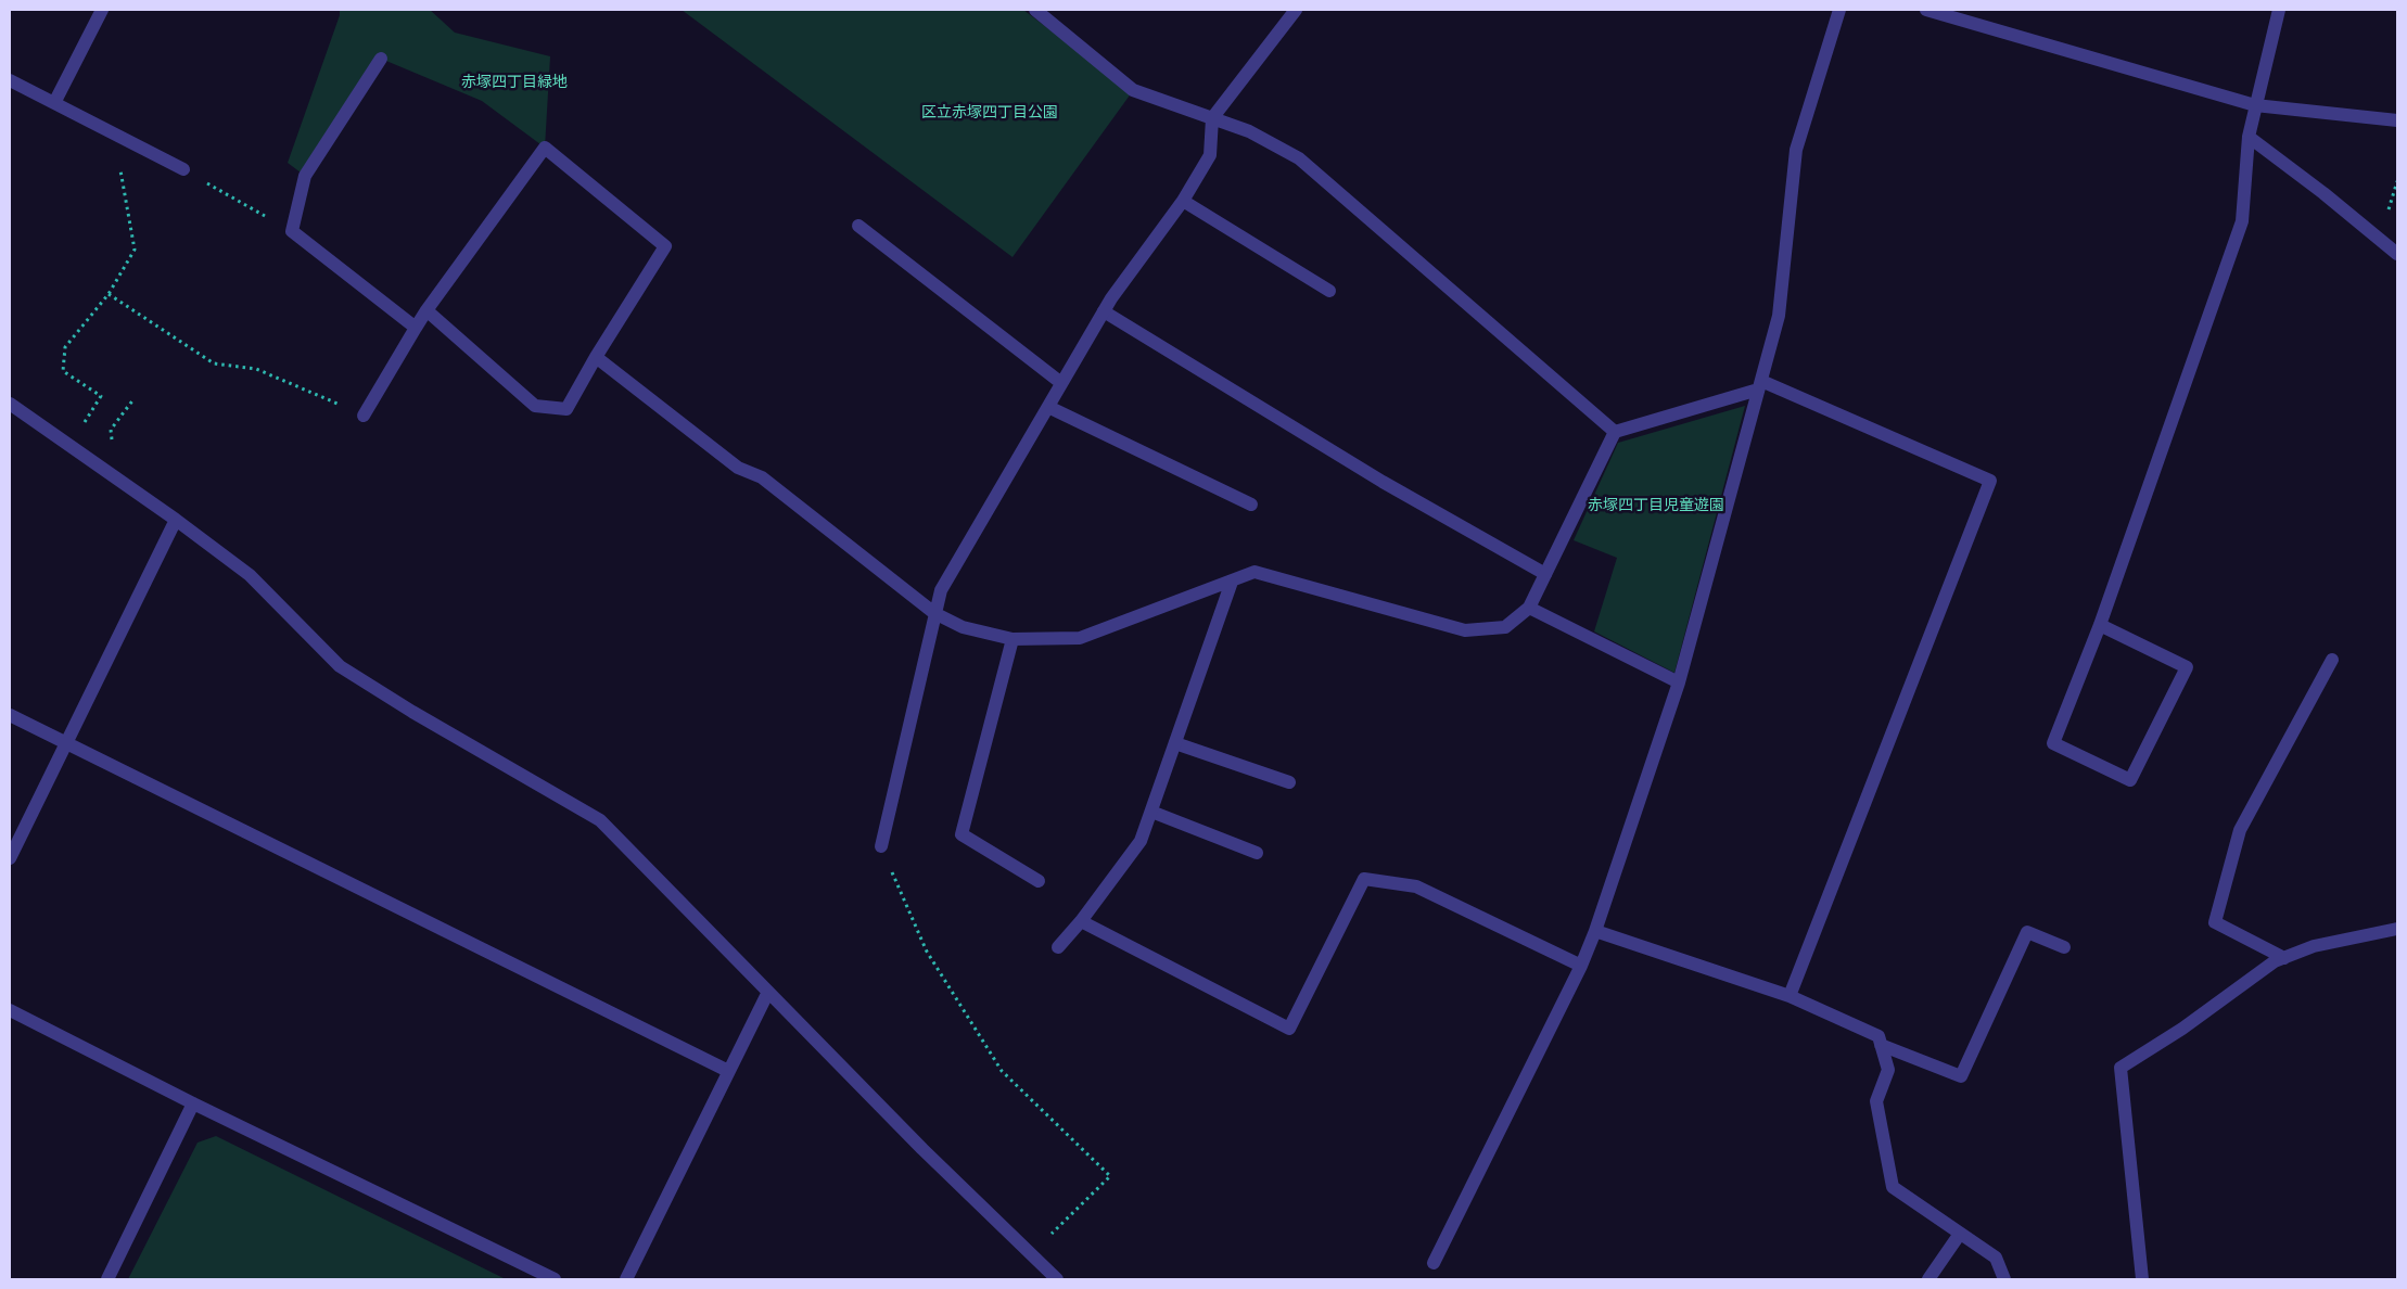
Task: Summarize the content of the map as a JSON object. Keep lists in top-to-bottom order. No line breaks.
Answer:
{"parks":["赤塚四丁目緑地","区立赤塚四丁目公園","赤塚四丁目児童遊園"]}
